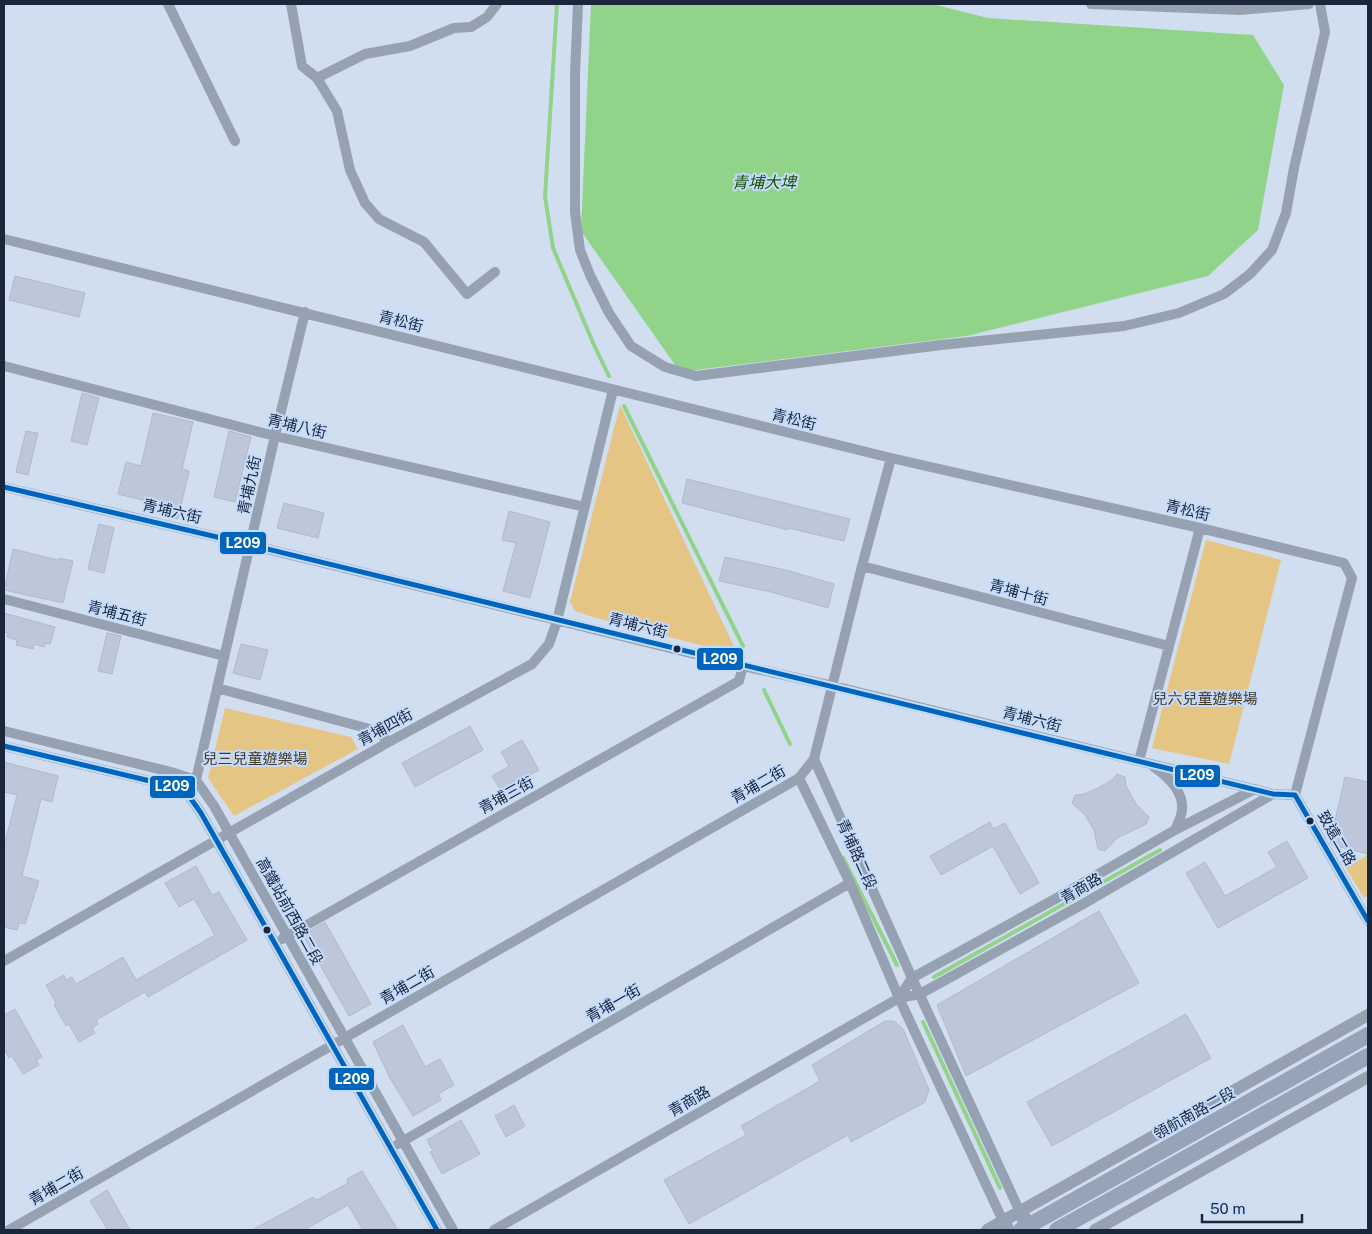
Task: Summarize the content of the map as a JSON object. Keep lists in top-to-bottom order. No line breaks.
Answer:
{"streets":{"main road":["青埔路二段","領航南路二段"],"street":["青松街","青埔八街","青埔九街","青埔六街","青埔十街","青埔五街","青埔四街","青埔二街","青埔三街","致遠二路","青商路","高鐵站前西路二段","青埔一街"]},"crossings":[["青松街","青埔九街"],["青松街","青埔六街"],["青松街","青埔四街"],["青松街","致遠二路"],["青埔八街","青埔九街"],["青埔八街","青埔四街"],["青埔九街","青埔六街"],["青埔九街","青埔五街"],["青埔九街","高鐵站前西路二段"],["青埔六街","青埔四街"],["青埔六街","青埔三街"],["青埔六街","致遠二路"],["青埔六街","青商路"],["青埔四街","高鐵站前西路二段"],["青埔二街","青埔路二段"],["青埔二街","高鐵站前西路二段"],["青埔三街","高鐵站前西路二段"],["青埔路二段","青商路"],["青埔路二段","青埔一街"],["青埔路二段","領航南路二段"],["高鐵站前西路二段","青埔一街"]],"water":["青埔大埤"],"parks":["兒六兒童遊樂場","兒三兒童遊樂場"],"lines":["transit line L209"],"scale_bar":"50 m"}
